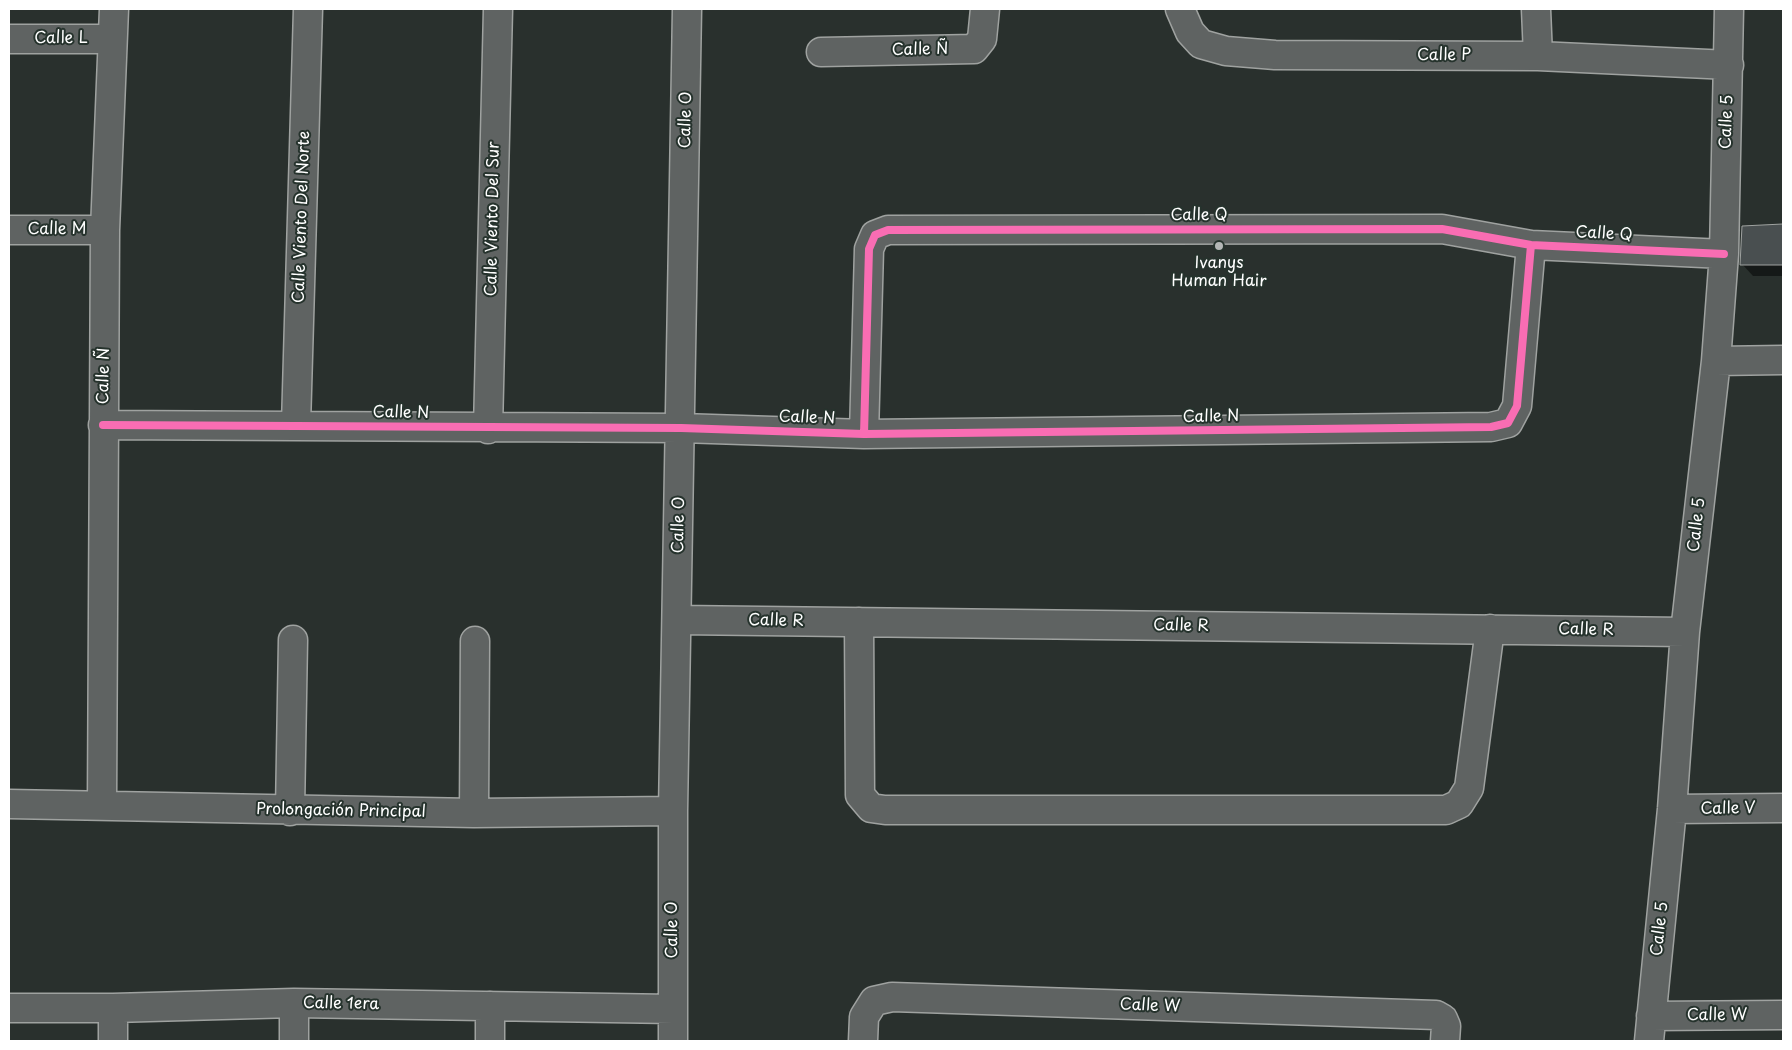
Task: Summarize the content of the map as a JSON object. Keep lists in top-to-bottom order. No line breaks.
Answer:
{"streets":{"street":["Calle L","Calle Ñ","Calle P","Calle O","Calle 5","Calle Q","Calle Viento Del Norte","Calle Viento Del Sur","Calle M","Calle N","Calle R","Calle V","Prolongación Principal","Calle 1era","Calle W"]},"crossings":[["Calle L","Calle Ñ"],["Calle Ñ","Calle M"],["Calle Ñ","Calle N"],["Calle Ñ","Prolongación Principal"],["Calle P","Calle 5"],["Calle O","Calle N"],["Calle O","Calle R"],["Calle O","Prolongación Principal"],["Calle O","Calle 1era"],["Calle 5","Calle Q"],["Calle 5","Calle R"],["Calle 5","Calle V"],["Calle 5","Calle W"],["Calle Q","Calle N"],["Calle Viento Del Norte","Calle N"],["Calle Viento Del Sur","Calle N"]],"places":["Ivanys Human Hair"]}
